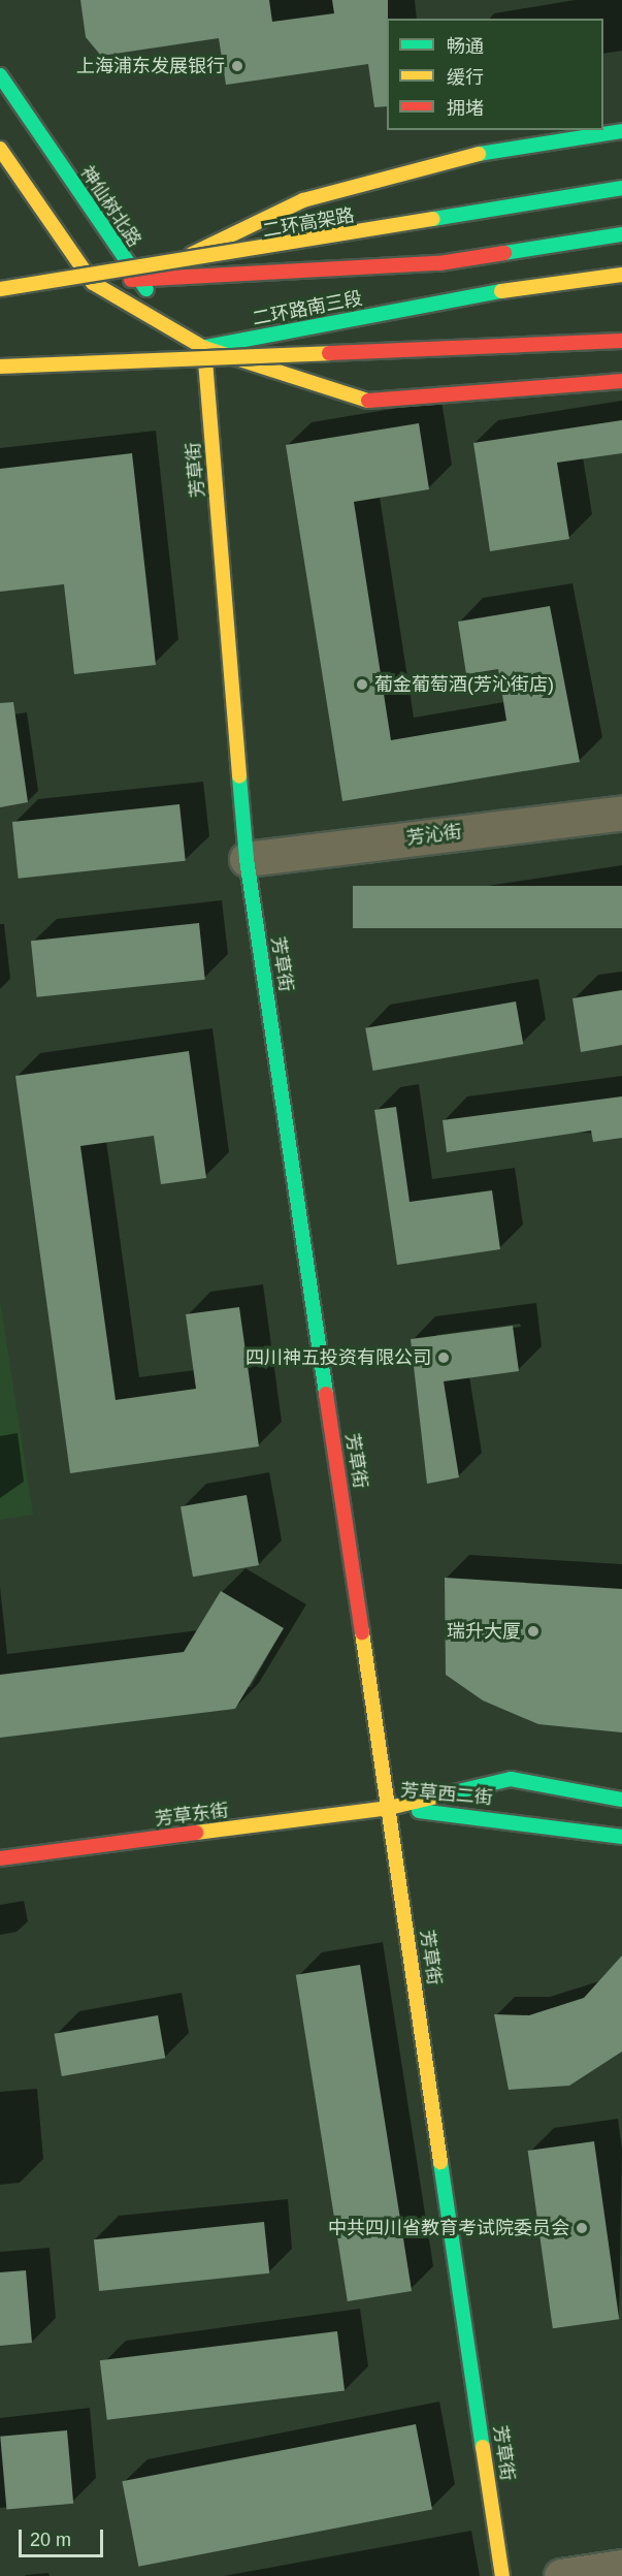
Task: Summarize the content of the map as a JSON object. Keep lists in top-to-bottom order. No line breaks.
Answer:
{"streets":{"main road":["神仙树北路","二环高架路","二环路南三段","芳草街","芳草西二街","芳草东街"],"street":["芳沁街"]},"crossings":[["神仙树北路","二环路南三段"],["神仙树北路","芳草街"],["二环路南三段","芳草街"],["芳草街","芳沁街"],["芳草街","芳草西二街"],["芳草街","芳草东街"],["芳草西二街","芳草东街"]],"places":["上海浦东发展银行","葡金葡萄酒(芳沁街店)","四川神五投资有限公司","瑞升大厦","中共四川省教育考试院委员会"],"legend":["畅通","缓行","拥堵"],"scale_bar":"20 m"}
